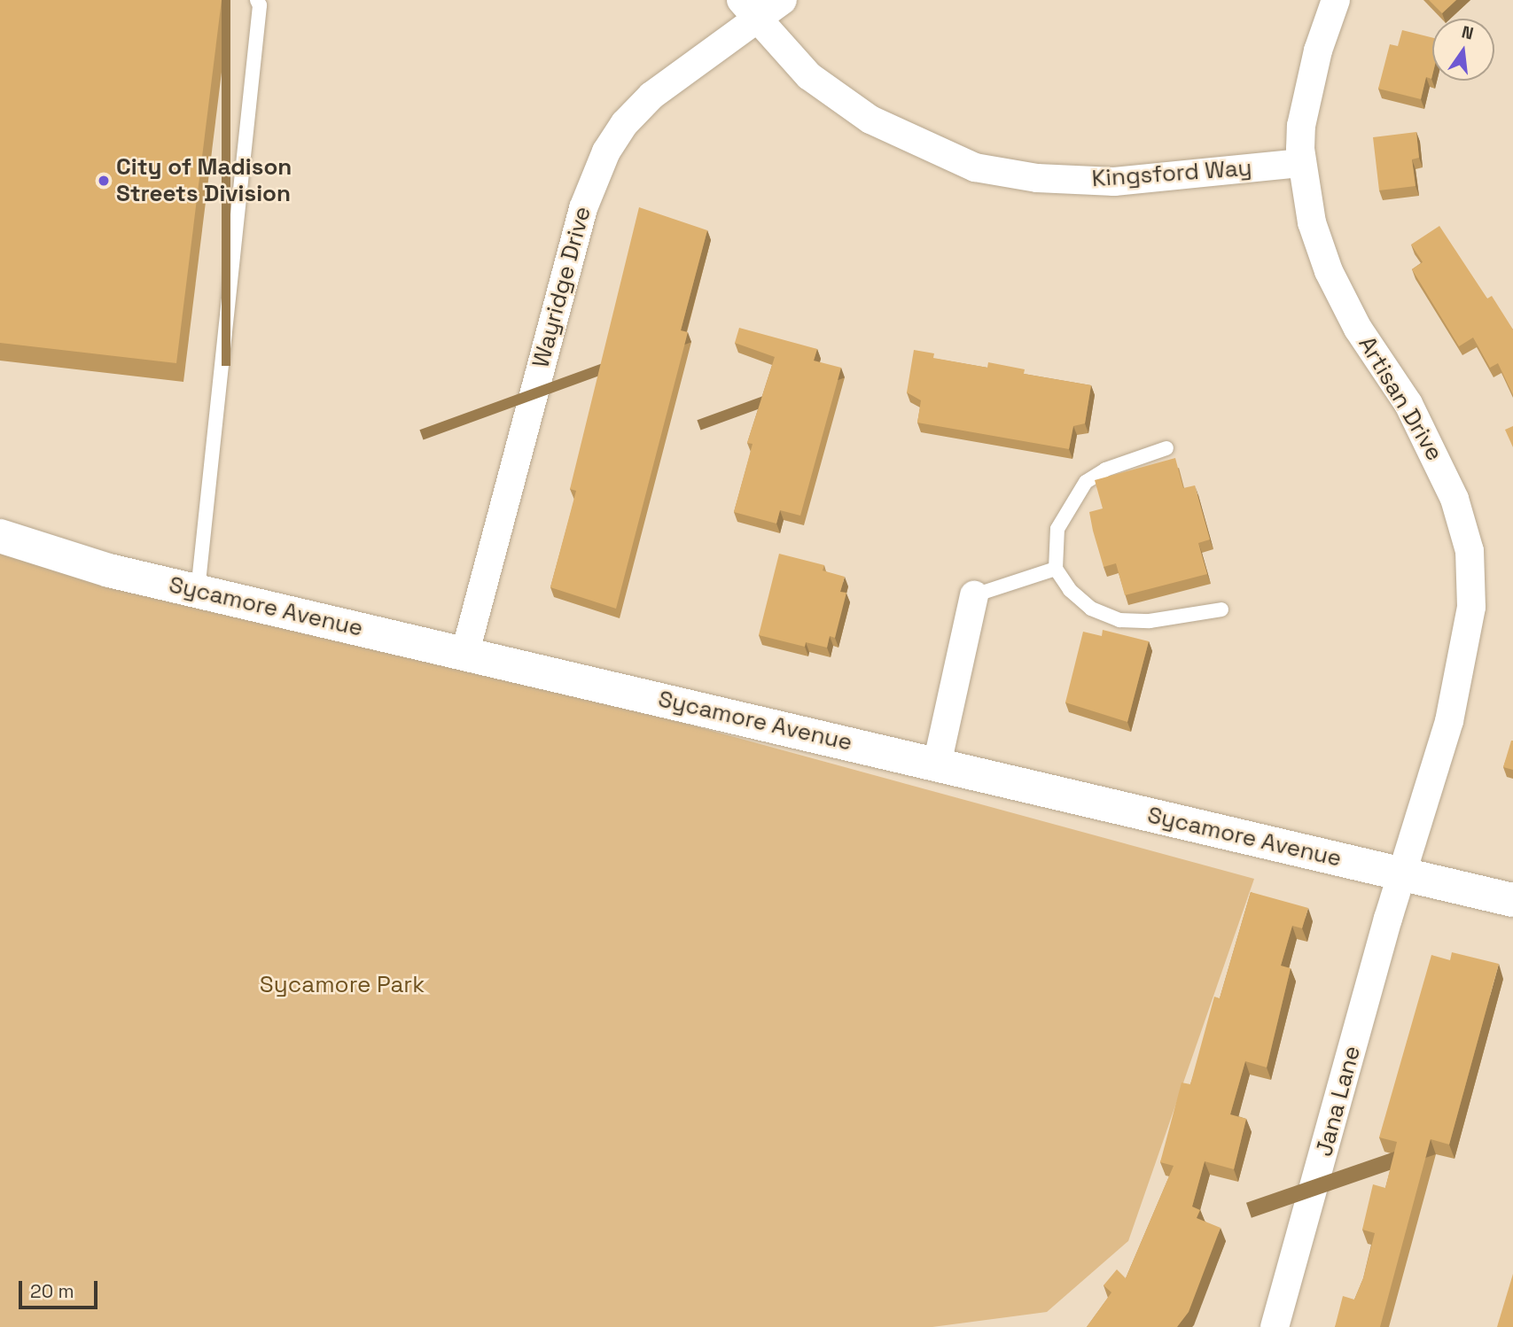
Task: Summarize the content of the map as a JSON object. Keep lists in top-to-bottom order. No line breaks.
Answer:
{"streets":{"street":["Kingsford Way","Wayridge Drive","Artisan Drive","Sycamore Avenue","Jana Lane"]},"crossings":[["Kingsford Way","Wayridge Drive"],["Kingsford Way","Artisan Drive"],["Wayridge Drive","Sycamore Avenue"],["Artisan Drive","Sycamore Avenue"],["Artisan Drive","Jana Lane"],["Sycamore Avenue","Jana Lane"]],"parks":["Sycamore Park"],"places":["City of Madison Streets Division"],"scale_bar":"20 m","north":"top"}
